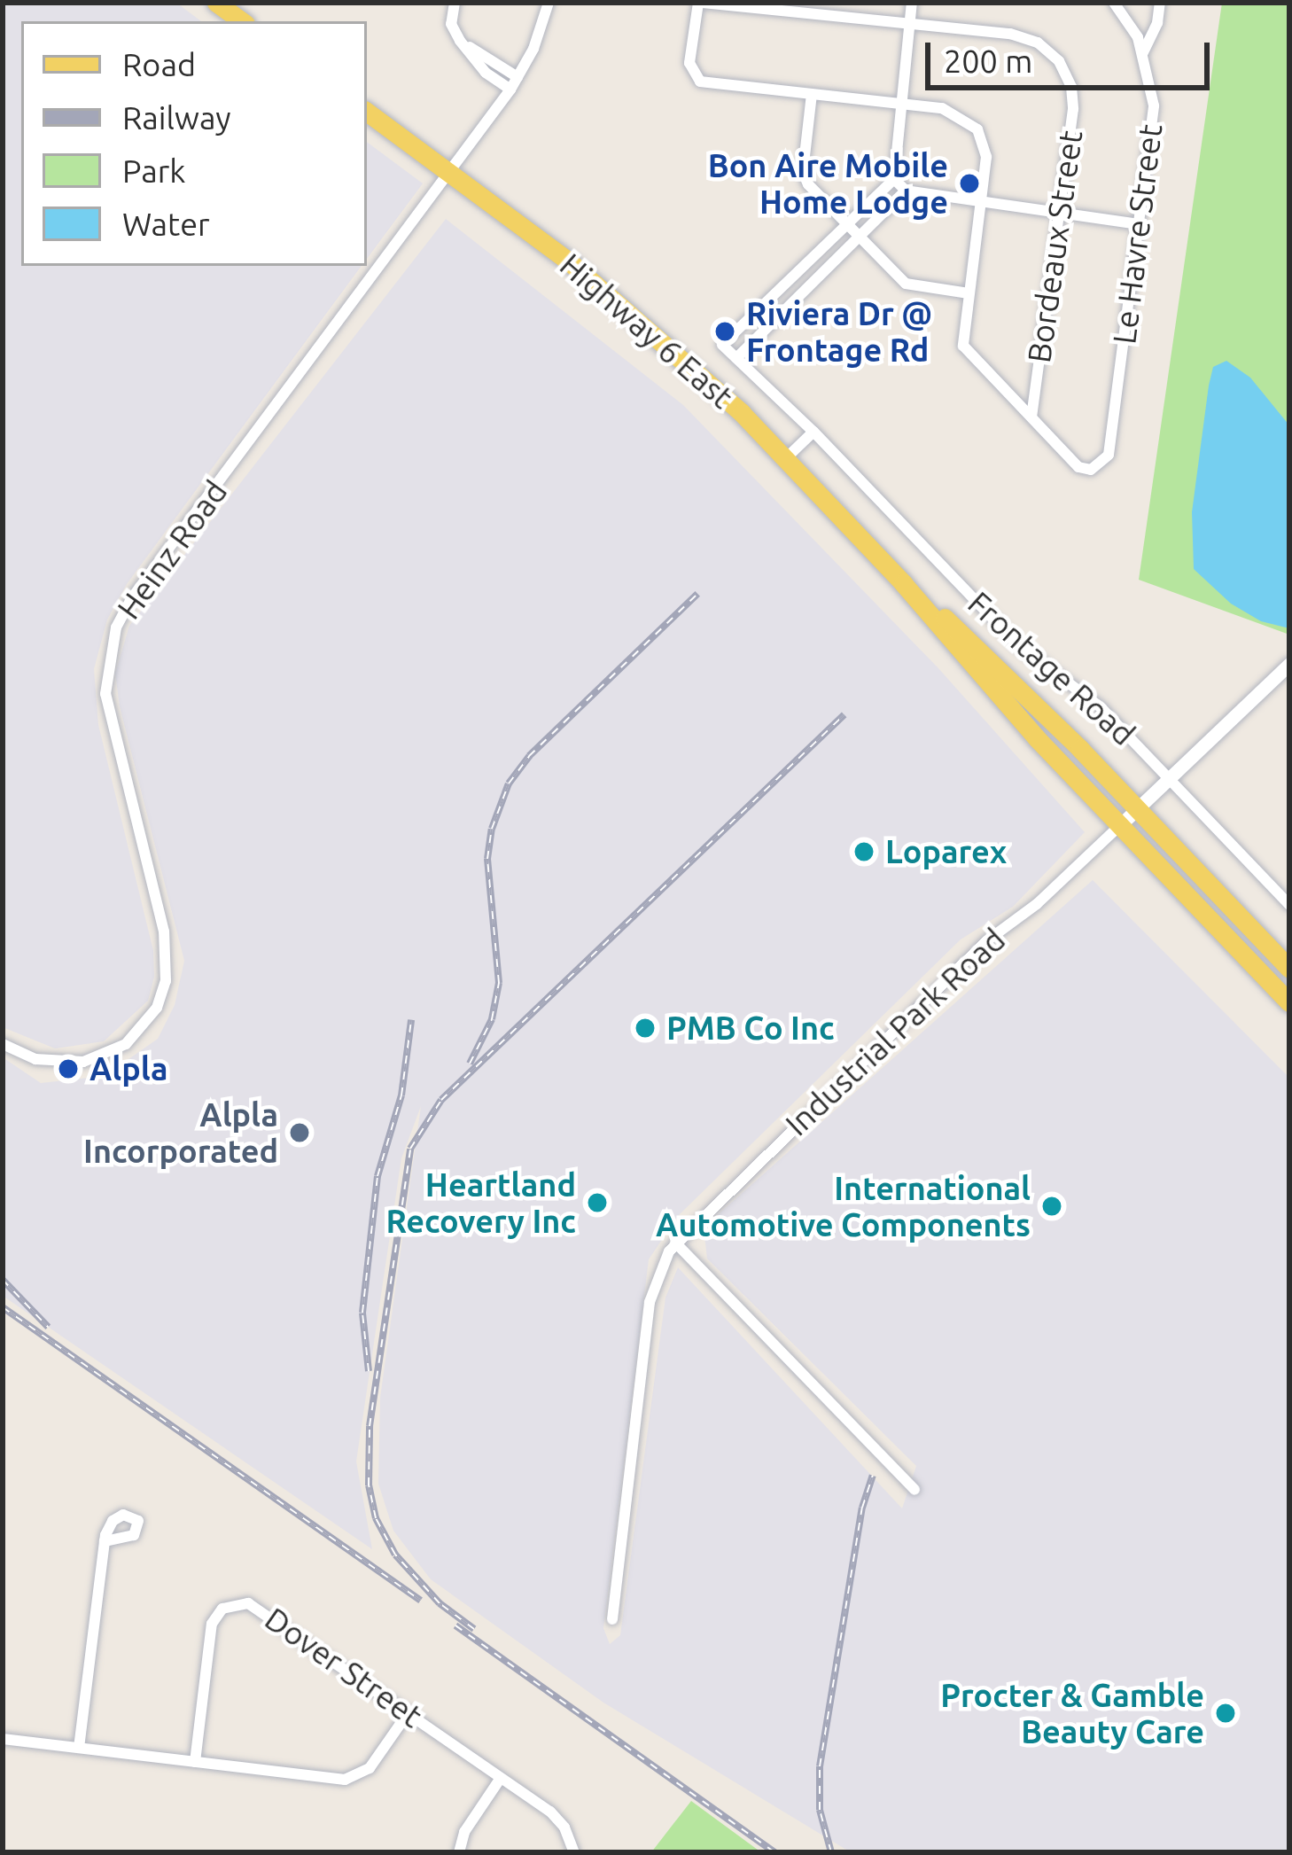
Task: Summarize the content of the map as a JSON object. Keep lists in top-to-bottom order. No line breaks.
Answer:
{"streets":{"main road":["Highway 6 East"],"street":["Le Havre Street","Bordeaux Street","Heinz Road","Frontage Road","Industrial Park Road","Dover Street"]},"crossings":[["Le Havre Street","Bordeaux Street"],["Highway 6 East","Heinz Road"],["Highway 6 East","Industrial Park Road"]],"places":["Bon Aire Mobile Home Lodge","Riviera Dr @ Frontage Rd","Loparex","PMB Co Inc","Alpla","Alpla Incorporated","Heartland Recovery Inc","International Automotive Components","Procter & Gamble Beauty Care"],"legend":["Road","Railway","Park","Water"],"scale_bar":"200 m"}
